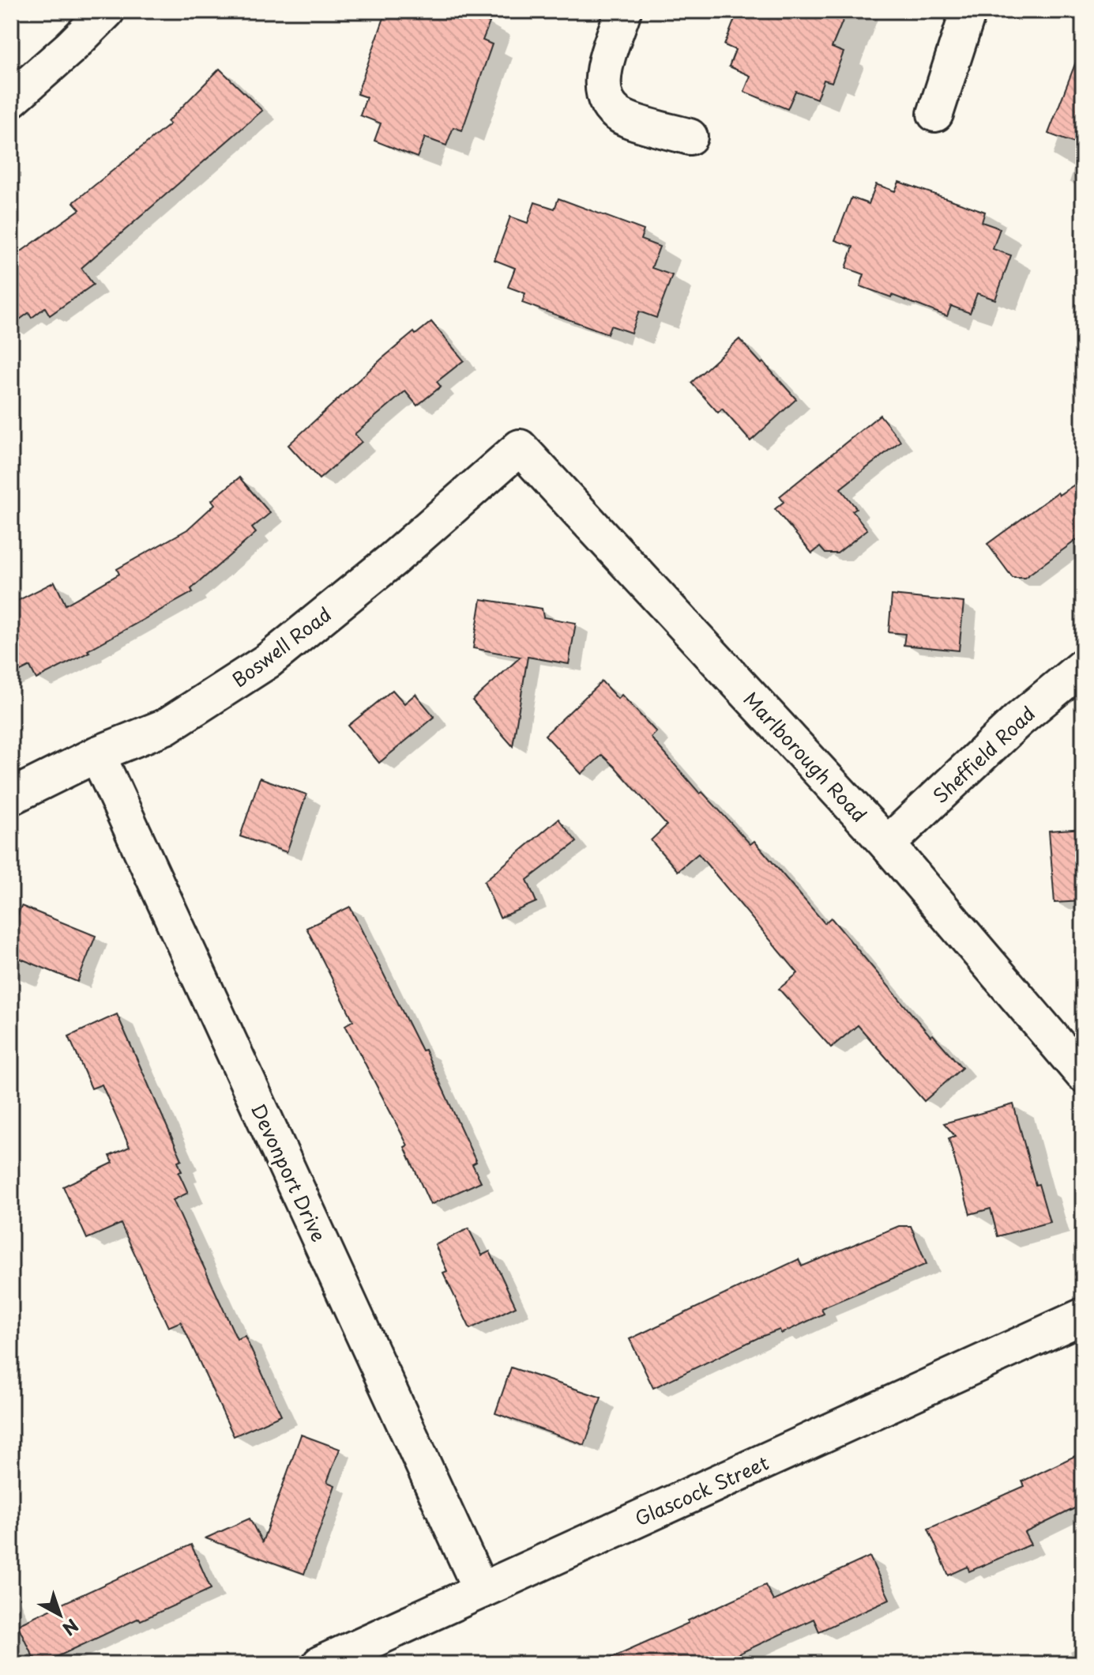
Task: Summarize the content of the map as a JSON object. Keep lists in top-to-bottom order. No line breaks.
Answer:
{"streets":{"street":["Boswell Road","Sheffield Road","Marlborough Road","Devonport Drive","Glascock Street"]},"crossings":[["Boswell Road","Marlborough Road"],["Boswell Road","Devonport Drive"],["Sheffield Road","Marlborough Road"],["Devonport Drive","Glascock Street"]],"north":"bottom right"}
